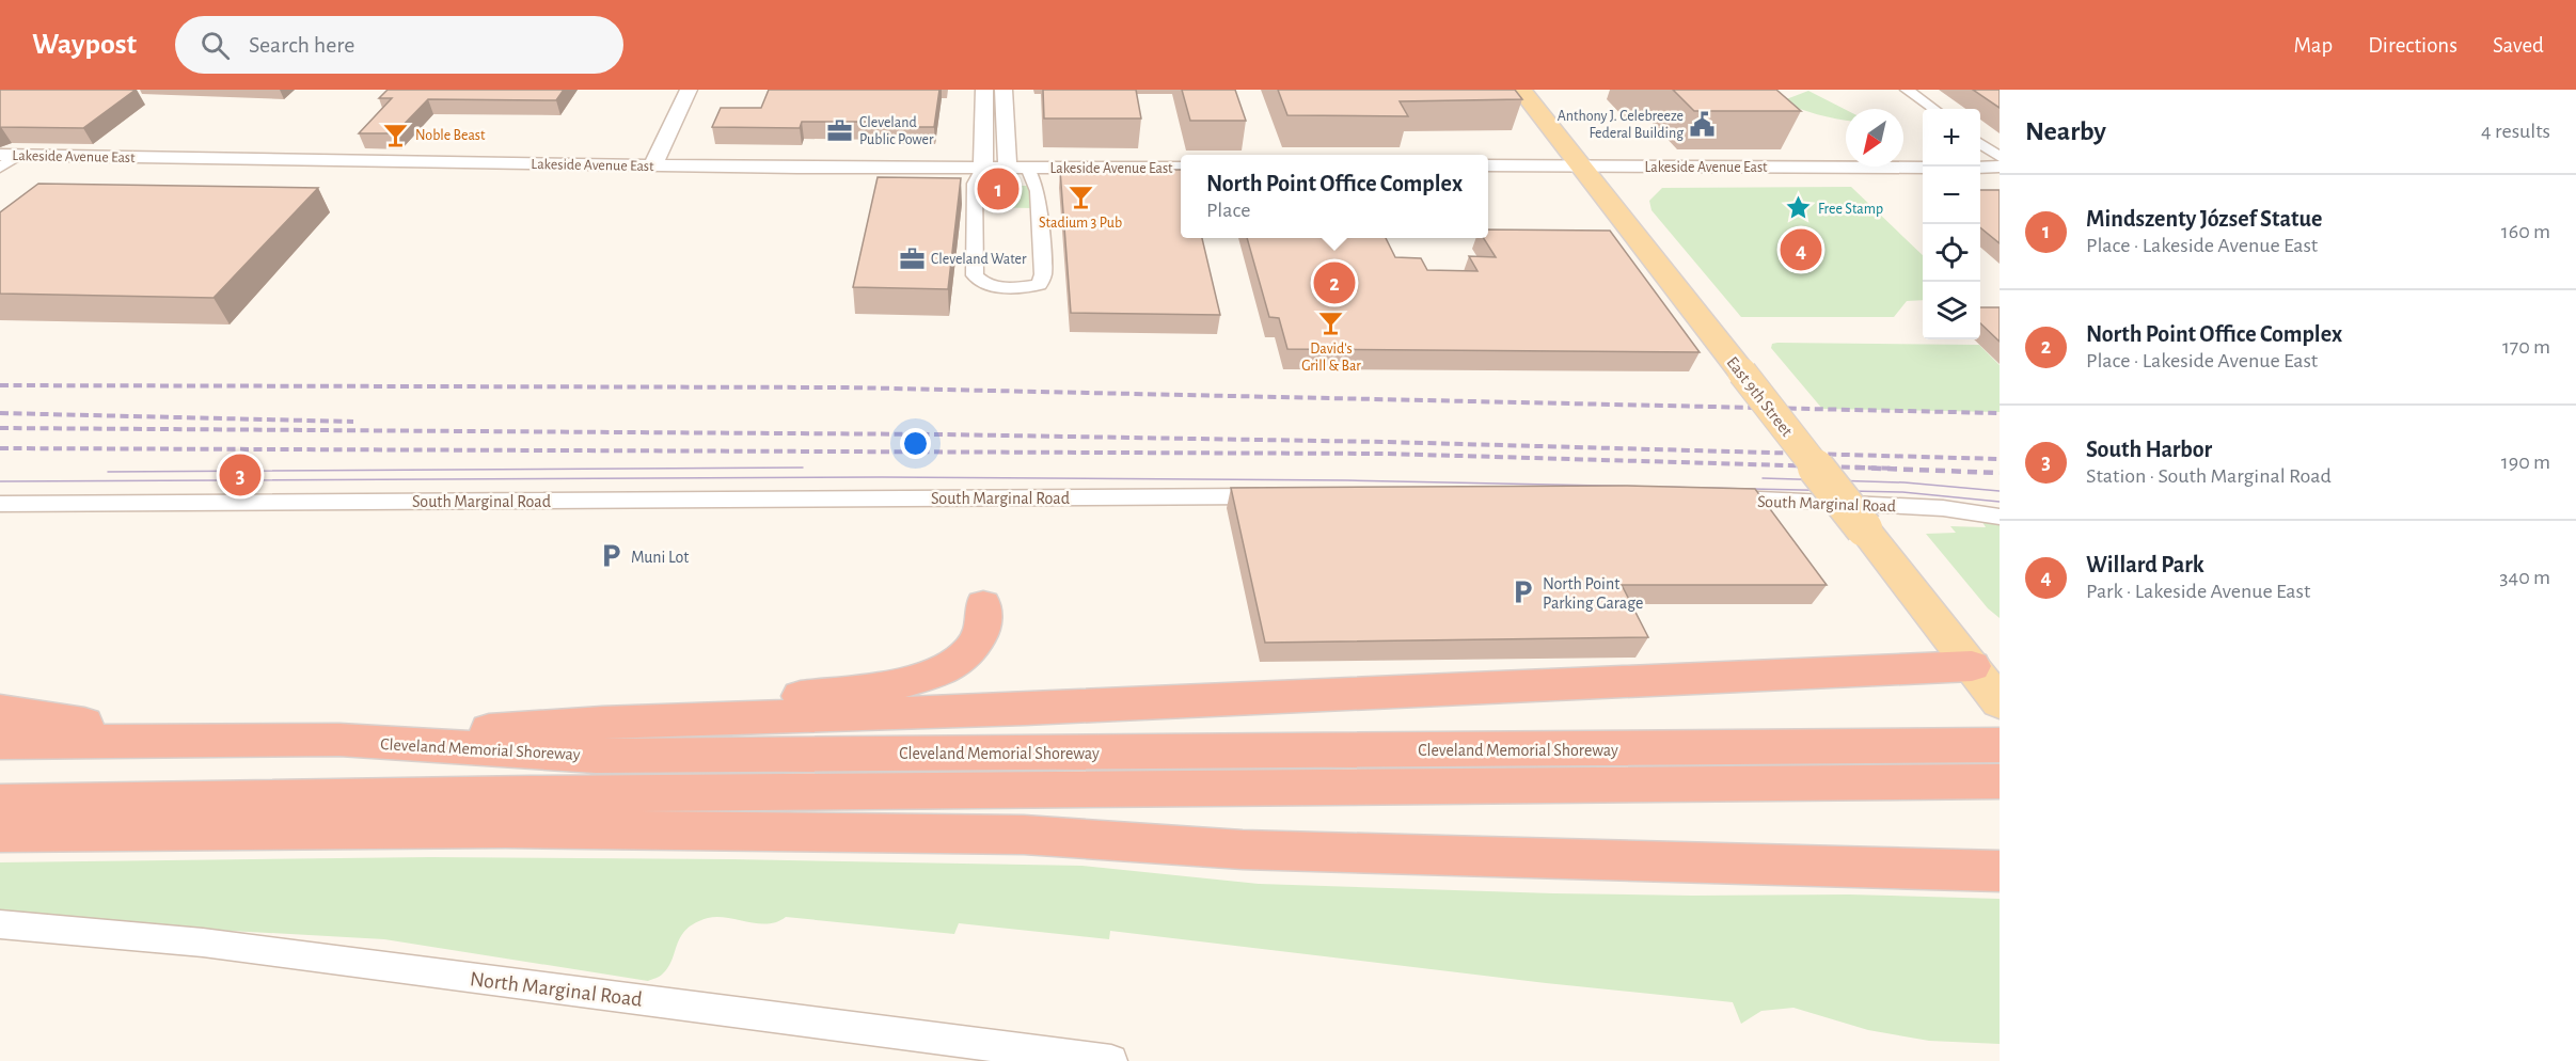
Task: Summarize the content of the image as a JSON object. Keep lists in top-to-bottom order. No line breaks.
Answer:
{"streets":{"highway":["Cleveland Memorial Shoreway"],"main road":["East 9th Street"],"street":["Lakeside Avenue East","South Marginal Road","North Marginal Road"]},"crossings":[["Lakeside Avenue East","East 9th Street"]],"places":{"public building":["Anthony J. Celebreeze Federal Building"],"office":["Cleveland Public Power","Cleveland Water"],"bar":["Noble Beast","Stadium 3 Pub","David's Grill & Bar"],"place":["Free Stamp"],"parking":["Muni Lot","North Point Parking Garage"]},"north":"bottom left","page":{"header":"Waypost","search":"Search here","nav":["Map","Directions","Saved"],"heading":["Nearby","4 results"],"map_buttons":["+","−"],"popup":["North Point Office Complex","Place"],"pins":["1","4","2","3"],"list":[{"mark":"1","name":"Mindszenty József Statue","note":"Place · Lakeside Avenue East","value":"160 m"},{"mark":"2","name":"North Point Office Complex","note":"Place · Lakeside Avenue East","value":"170 m"},{"mark":"3","name":"South Harbor","note":"Station · South Marginal Road","value":"190 m"},{"mark":"4","name":"Willard Park","note":"Park · Lakeside Avenue East","value":"340 m"}]}}
